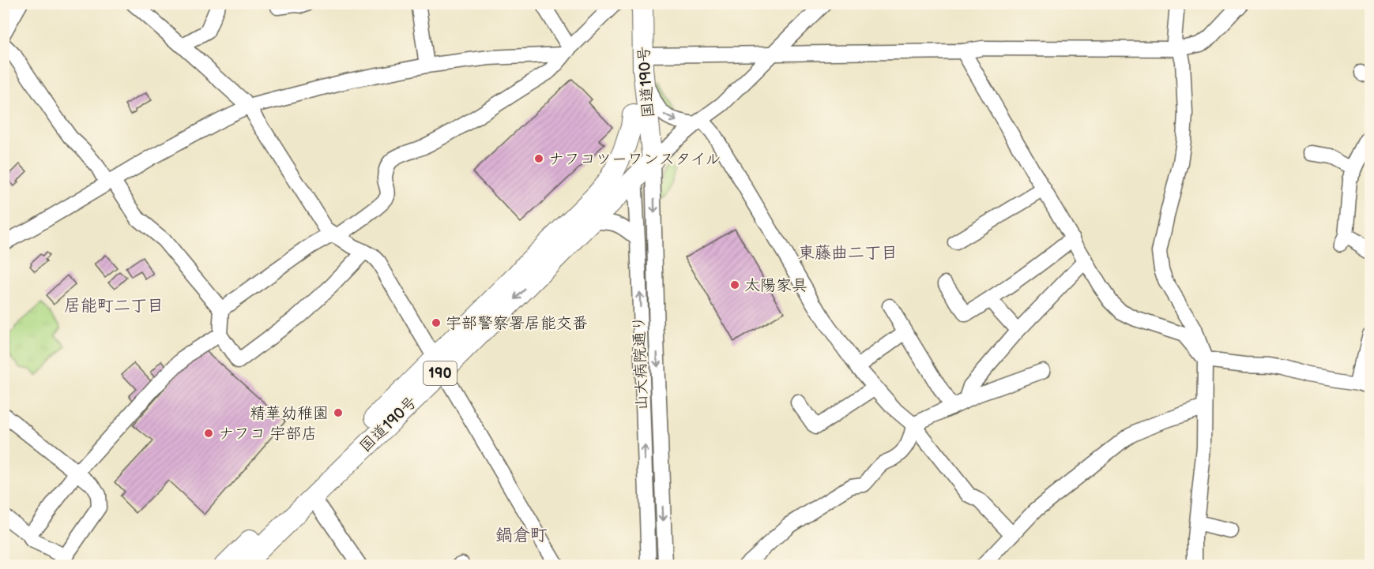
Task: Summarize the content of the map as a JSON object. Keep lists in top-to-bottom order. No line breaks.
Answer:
{"streets":{"highway":["国道190号","190"],"street":["山大病院通り"]},"crossings":[["国道190号","山大病院通り"]],"districts":["東藤曲二丁目","居能町二丁目","鍋倉町"],"places":["ナフコツーワンスタイル","太陽家具","宇部警察署居能交番","精華幼稚園","ナフコ 宇部店"]}
